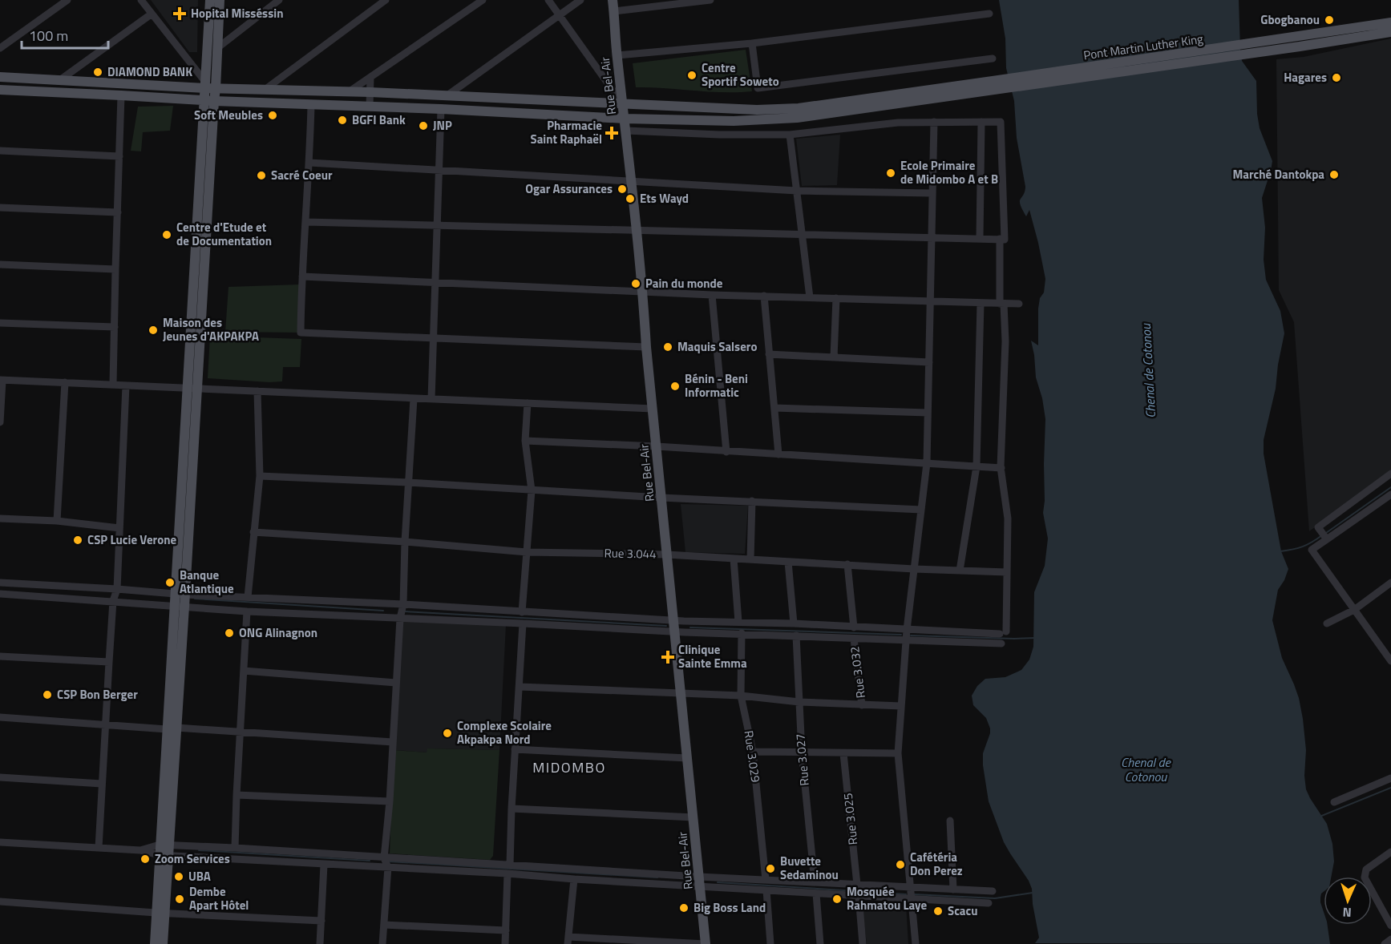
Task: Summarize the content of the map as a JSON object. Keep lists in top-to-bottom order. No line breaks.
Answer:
{"streets":{"main road":["Pont Martin Luther King","Rue Bel-Air"],"street":["Rue 3.044","Rue 3.032","Rue 3.029","Rue 3.027","Rue 3.025"]},"crossings":[["Rue Bel-Air","Rue 3.044"]],"districts":["MIDOMBO"],"water":["Chenal de Cotonou"],"places":{"health":["Hopital Misséssin","Pharmacie Saint Raphaël","Clinique Sainte Emma"],"other":["Gbogbanou","DIAMOND BANK","Centre Sportif Soweto","Hagares","Soft Meubles","BGFI Bank","JNP","Ecole Primaire de Midombo A et B","Marché Dantokpa","Sacré Coeur","Ogar Assurances","Ets Wayd","Centre d'Etude et de Documentation","Pain du monde","Maison des Jeunes d'AKPAKPA","Maquis Salsero","Bénin - Beni Informatic","CSP Lucie Verone","Banque Atlantique","ONG Alinagnon","CSP Bon Berger","Complexe Scolaire Akpakpa Nord","Zoom Services","Cafétéria Don Perez","Buvette Sedaminou","UBA","Dembe Apart Hôtel","Mosquée Rahmatou Laye","Big Boss Land","Scacu"]},"scale_bar":"100 m","north":"bottom"}
